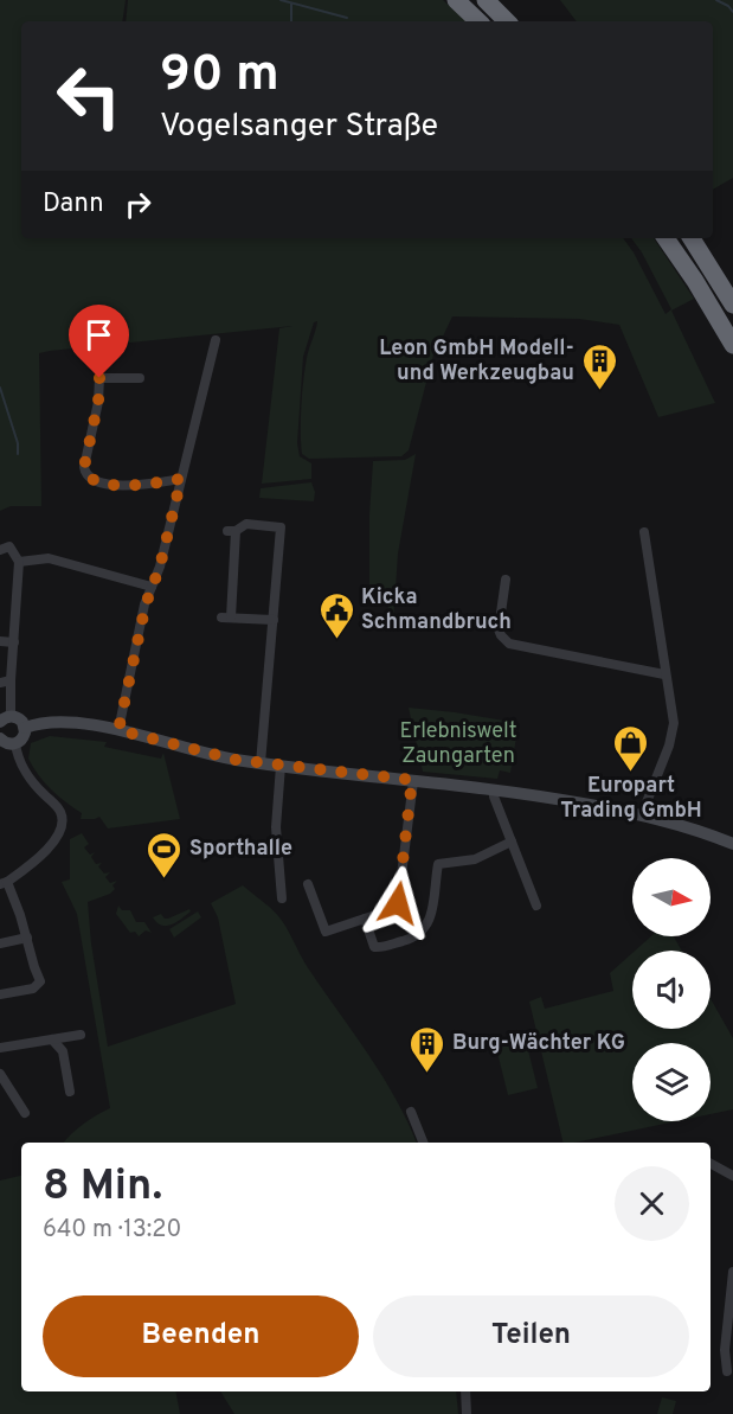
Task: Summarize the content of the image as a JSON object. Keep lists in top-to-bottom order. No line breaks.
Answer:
{"parks":["Erlebniswelt Zaungarten"],"places":{"building":["Leon GmbH Modell- und Werkzeugbau","Burg-Wächter KG"],"public building":["Kicka Schmandbruch"],"shop":["Europart Trading GmbH"],"sports":["Sporthalle"]},"north":"right","page":{"turn":["90 m","Vogelsanger Straße"],"then":"Dann","heading":["8 Min.","640 m · 13:20"],"buttons":["Beenden","Teilen"]}}
